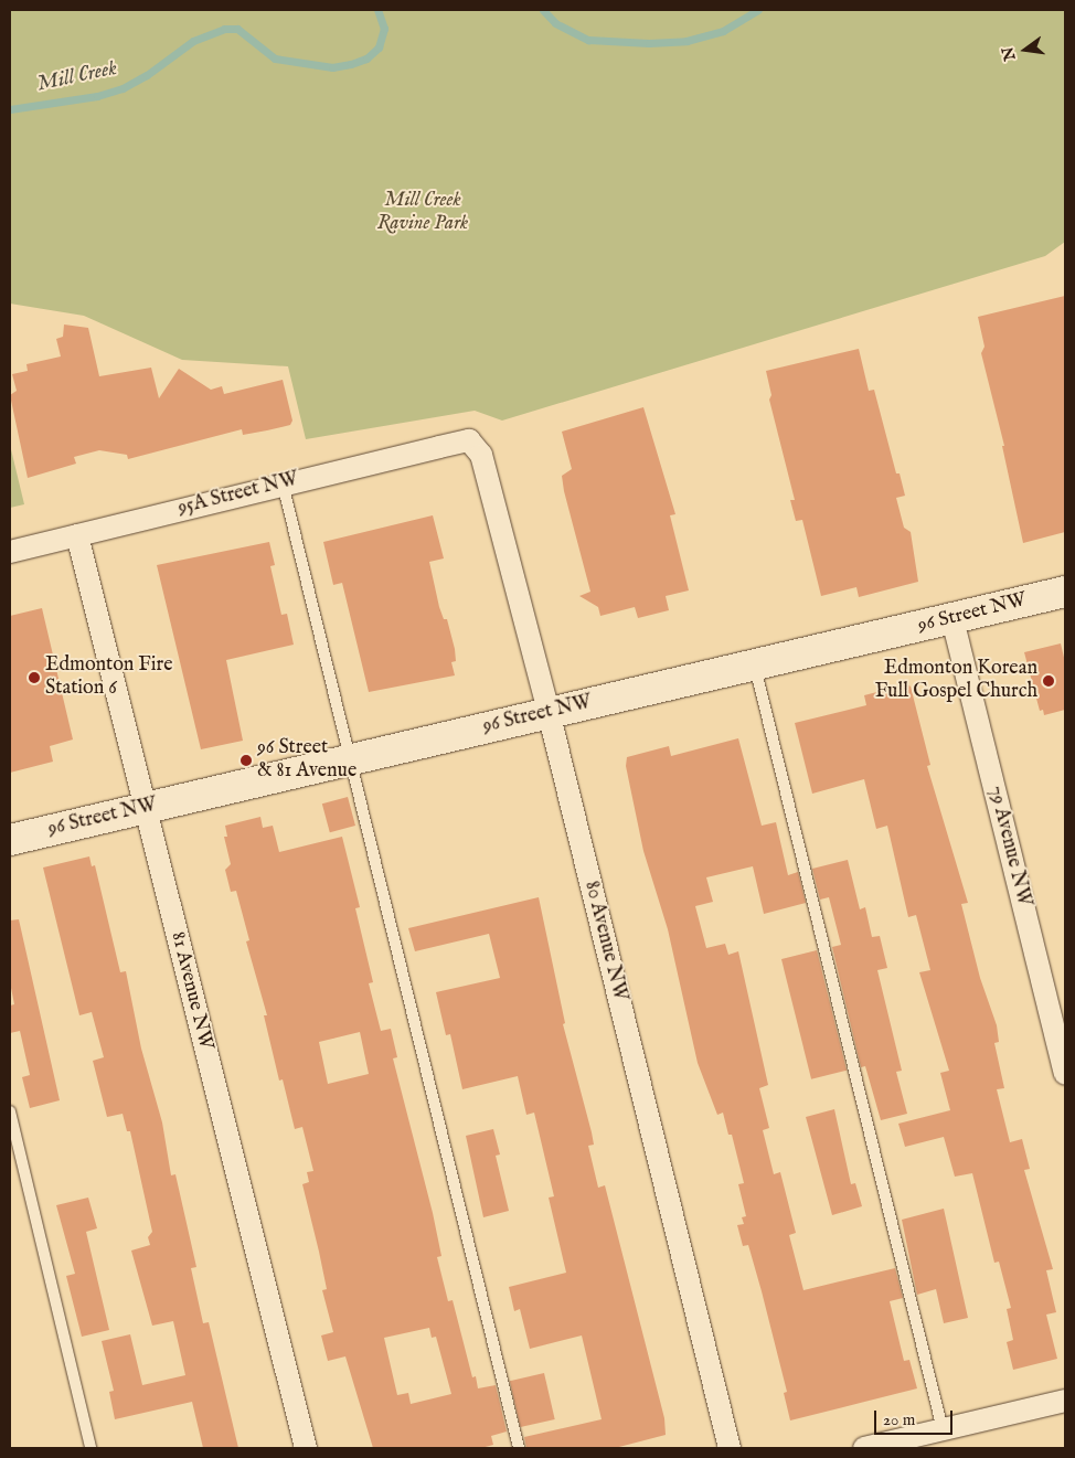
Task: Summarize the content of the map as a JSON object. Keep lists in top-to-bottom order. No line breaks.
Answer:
{"streets":{"street":["95A Street NW","96 Street NW","79 Avenue NW","80 Avenue NW","81 Avenue NW"]},"crossings":[["95A Street NW","80 Avenue NW"],["95A Street NW","81 Avenue NW"],["96 Street NW","79 Avenue NW"],["96 Street NW","80 Avenue NW"],["96 Street NW","81 Avenue NW"]],"water":["Mill Creek"],"parks":["Mill Creek Ravine Park"],"places":["Edmonton Fire Station 6","Edmonton Korean Full Gospel Church","96 Street & 81 Avenue"],"scale_bar":"20 m","north":"left"}
